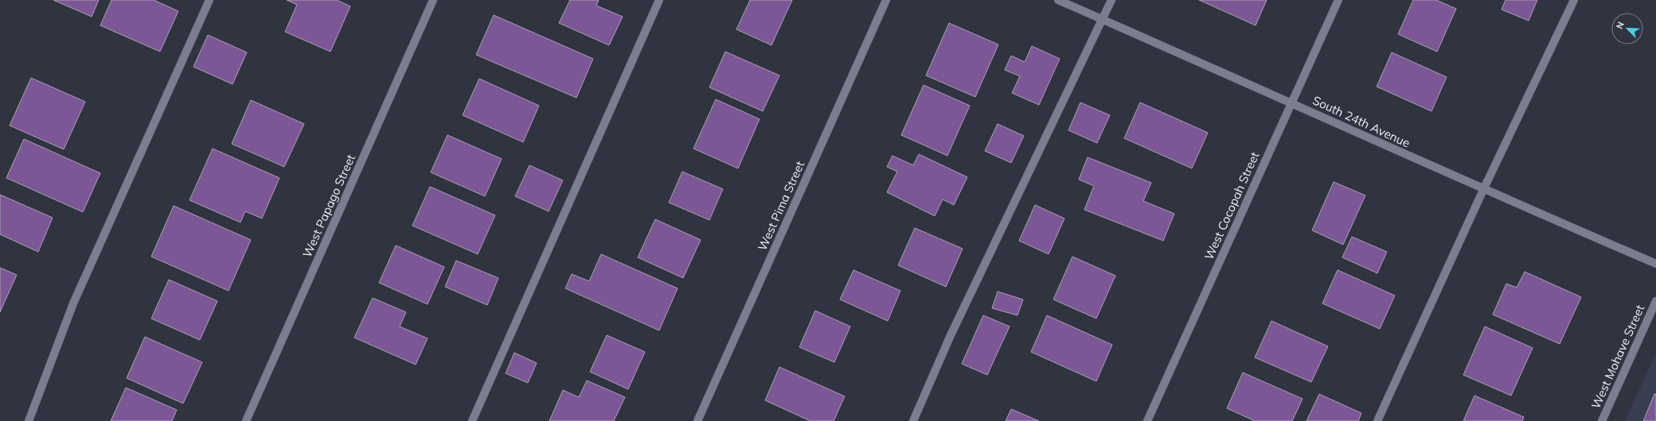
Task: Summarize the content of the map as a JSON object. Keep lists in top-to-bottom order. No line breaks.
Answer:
{"streets":{"street":["South 24th Avenue","West Papago Street","West Pima Street","West Cocopah Street","West Mohave Street"]},"crossings":[["South 24th Avenue","West Cocopah Street"]],"north":"top left"}
